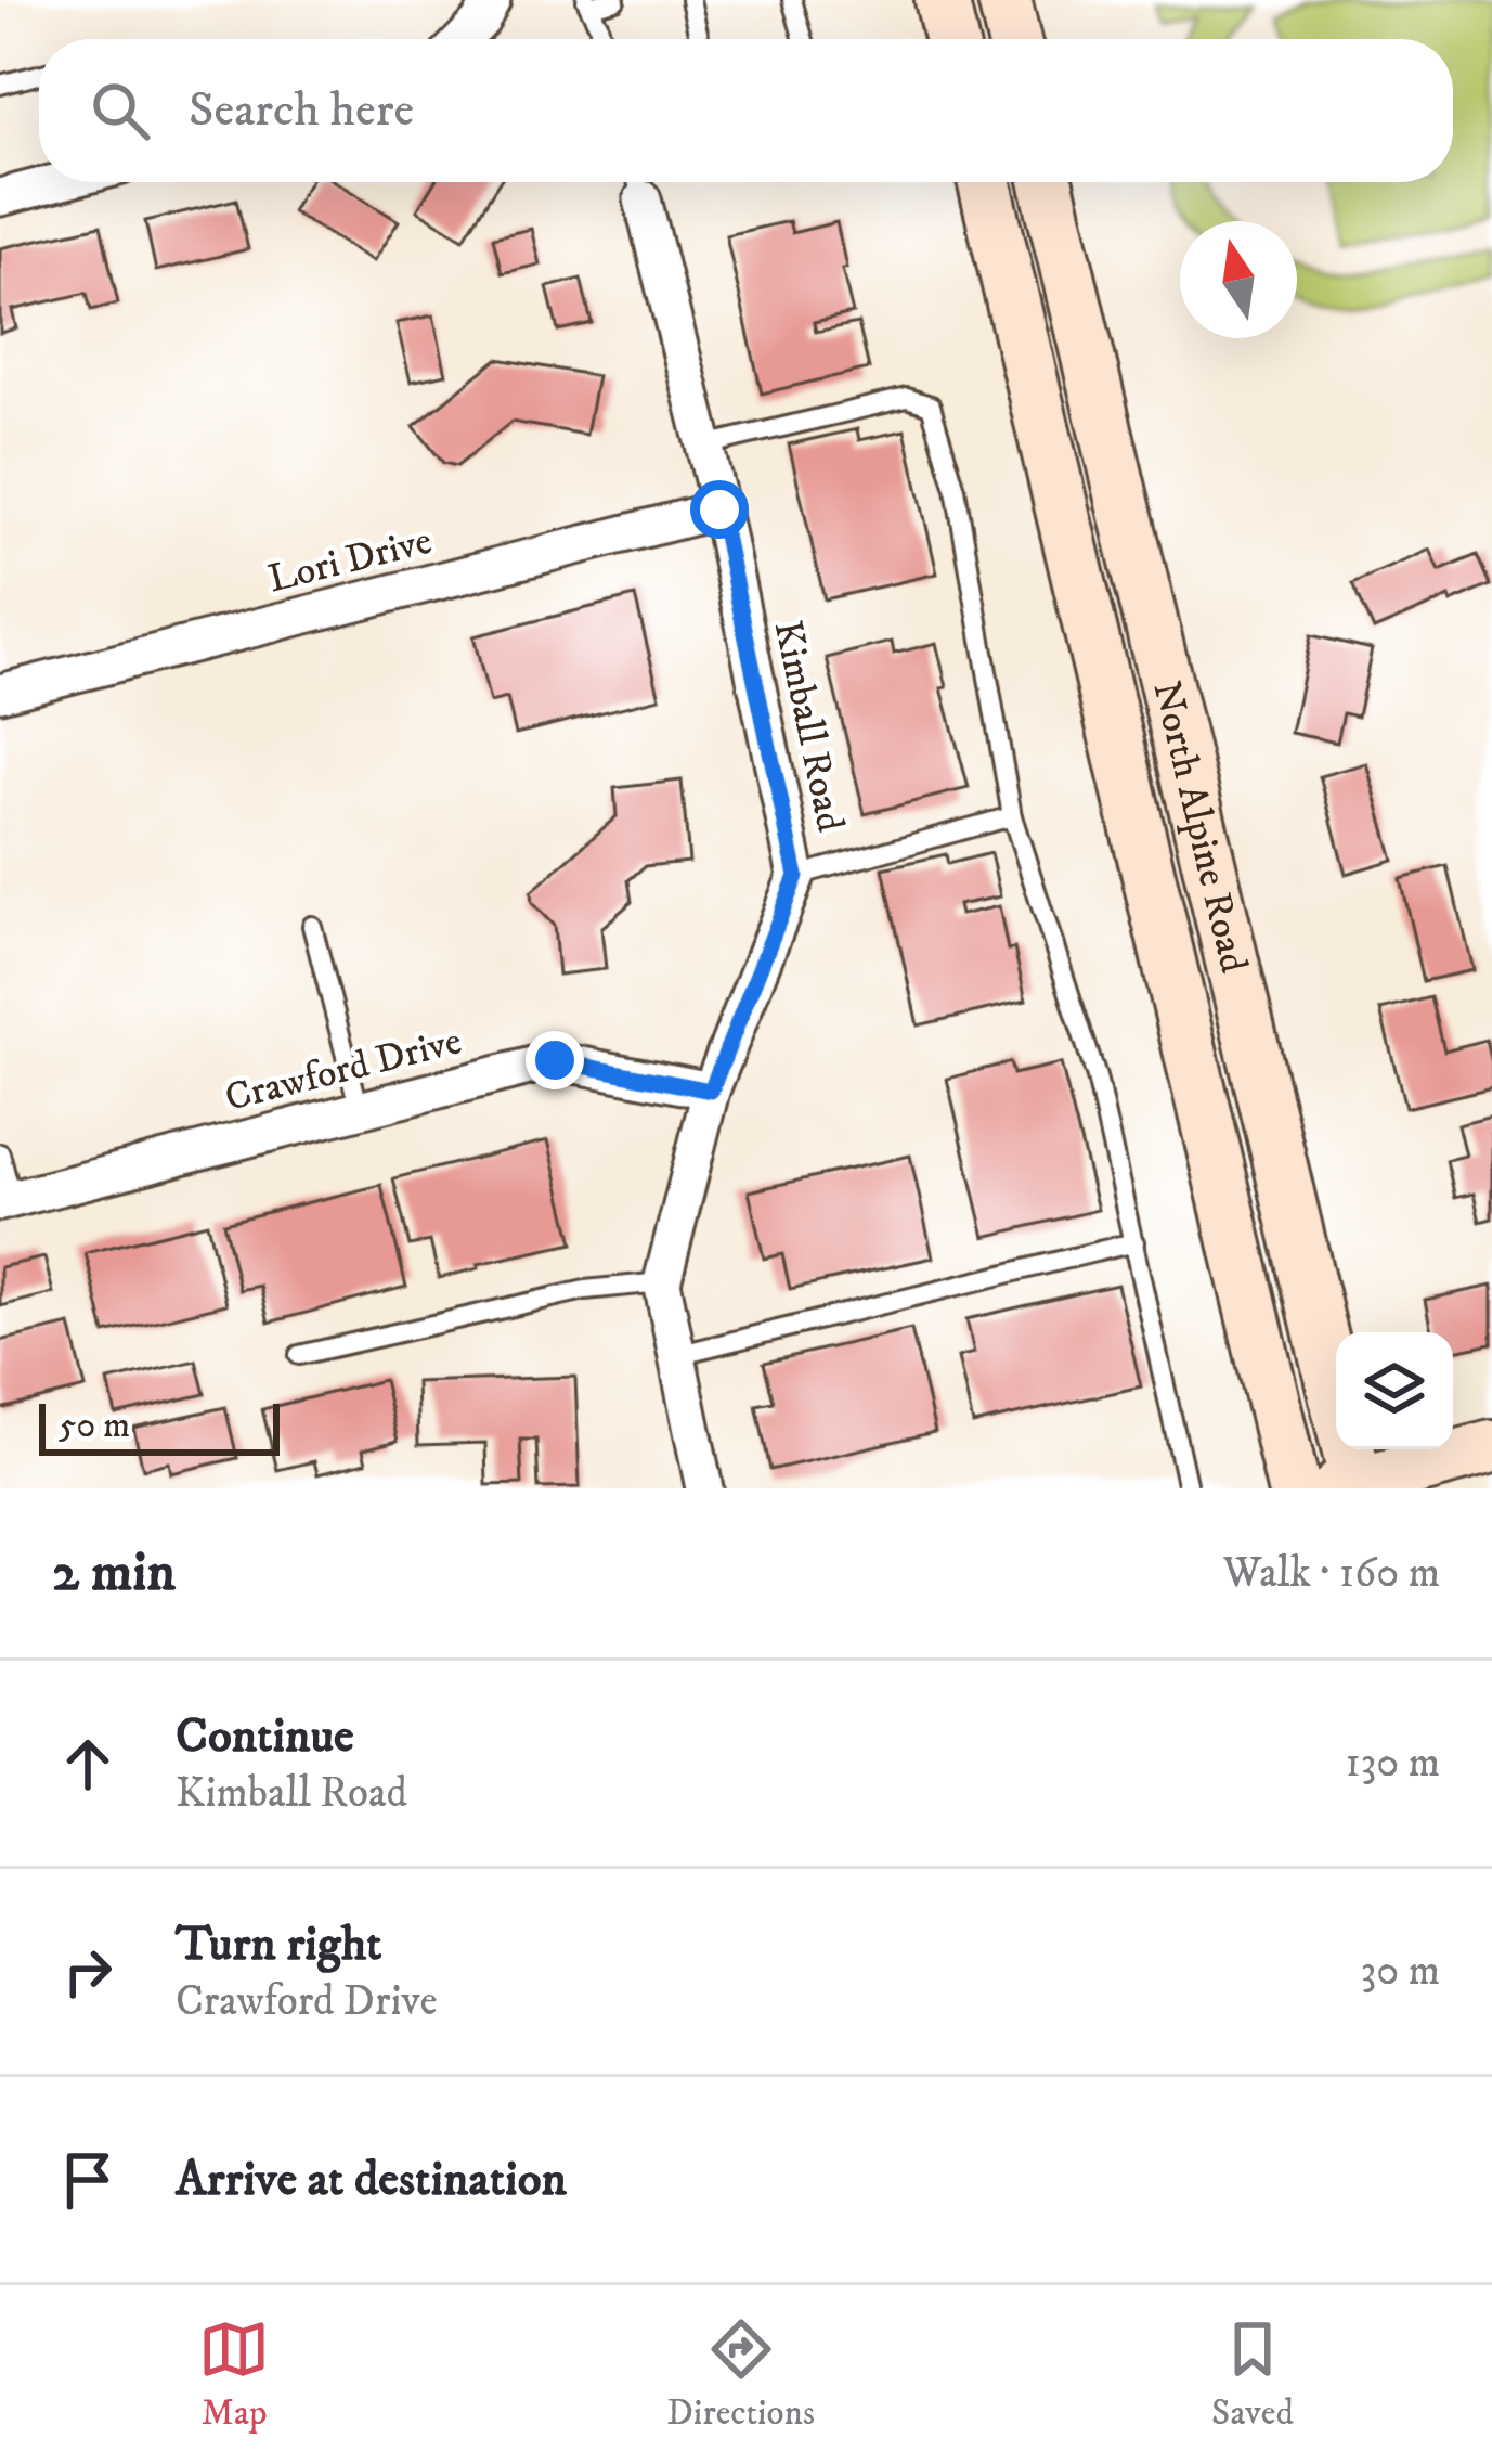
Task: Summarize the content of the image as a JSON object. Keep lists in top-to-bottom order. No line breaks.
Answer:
{"streets":{"main road":["North Alpine Road"],"street":["Lori Drive","Kimball Road","Crawford Drive"]},"crossings":[["Lori Drive","Kimball Road"],["Kimball Road","Crawford Drive"]],"scale_bar":"50 m","north":"top","page":{"search":"Search here","scale":"50 m","heading":["2 min","Walk · 160 m"],"list":[["Continue","Kimball Road","130 m"],["Turn right","Crawford Drive","30 m"],"Arrive at destination"],"nav":["Map","Directions","Saved"]}}
